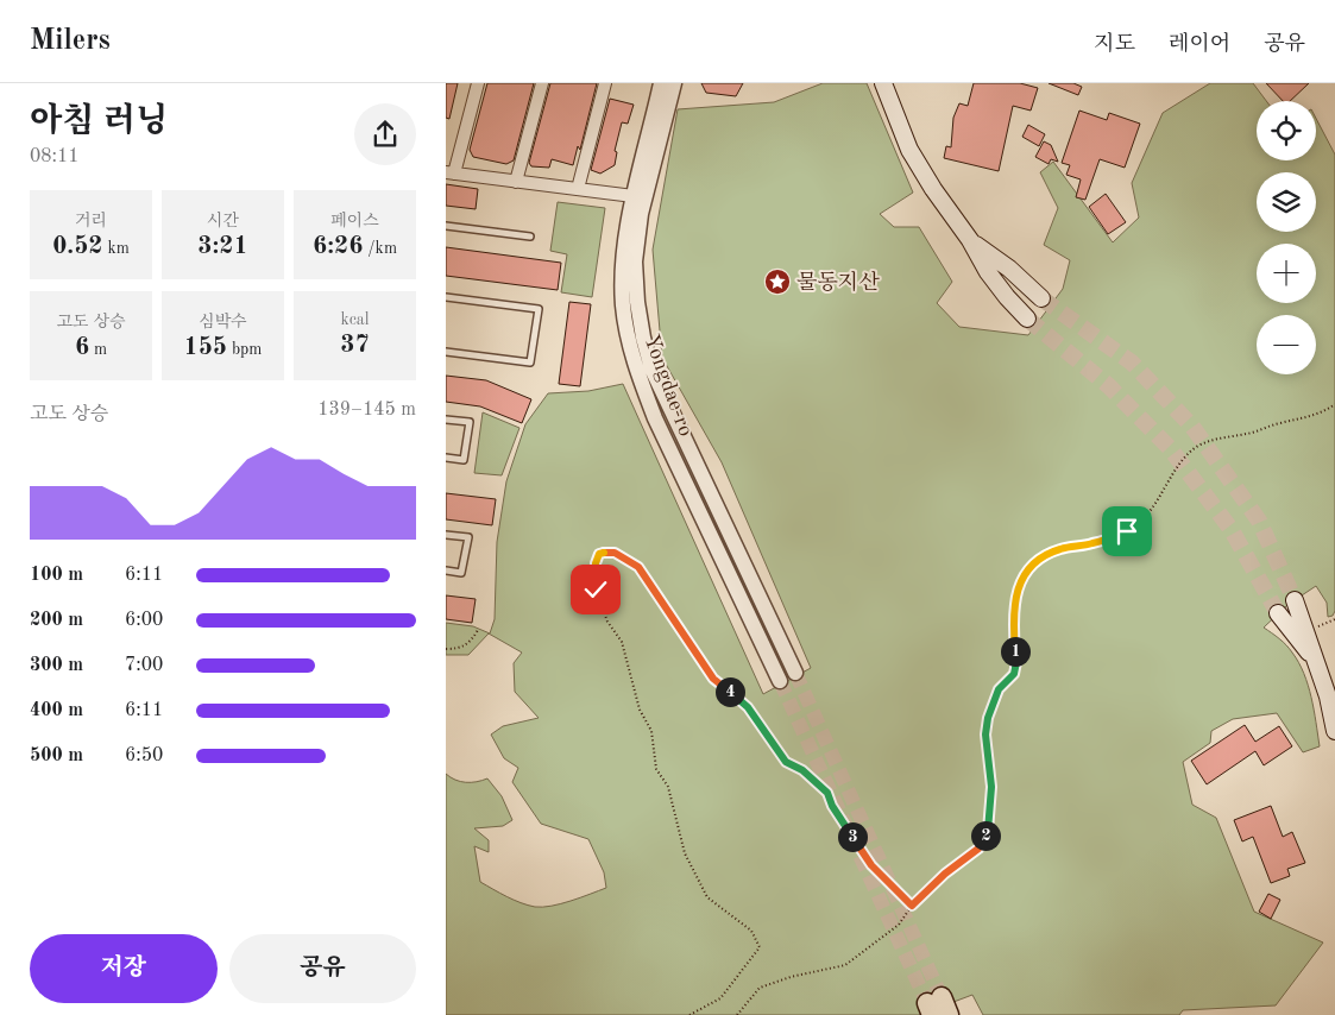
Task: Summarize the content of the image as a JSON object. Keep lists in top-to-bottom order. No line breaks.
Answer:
{"streets":{"street":["Yongdae-ro"]},"places":{"place":["물동지산"]},"page":{"header":"Milers","nav":["지도","레이어","공유"],"heading":["아침 러닝","08:11"],"map_buttons":["+","−"],"stats":[["거리","0.52 km"],["시간","3:21"],["페이스","6:26 /km"],["고도 상승","6 m"],["심박수","155 bpm"],["kcal","37"]],"chart":["고도 상승","139–145 m"],"list":[{"name":"100 m","note":"6:11"},{"name":"200 m","note":"6:00"},{"name":"300 m","note":"7:00"},{"name":"400 m","note":"6:11"},{"name":"500 m","note":"6:50"}],"pins":["1","4","2","3"],"buttons":["저장","공유"]}}
